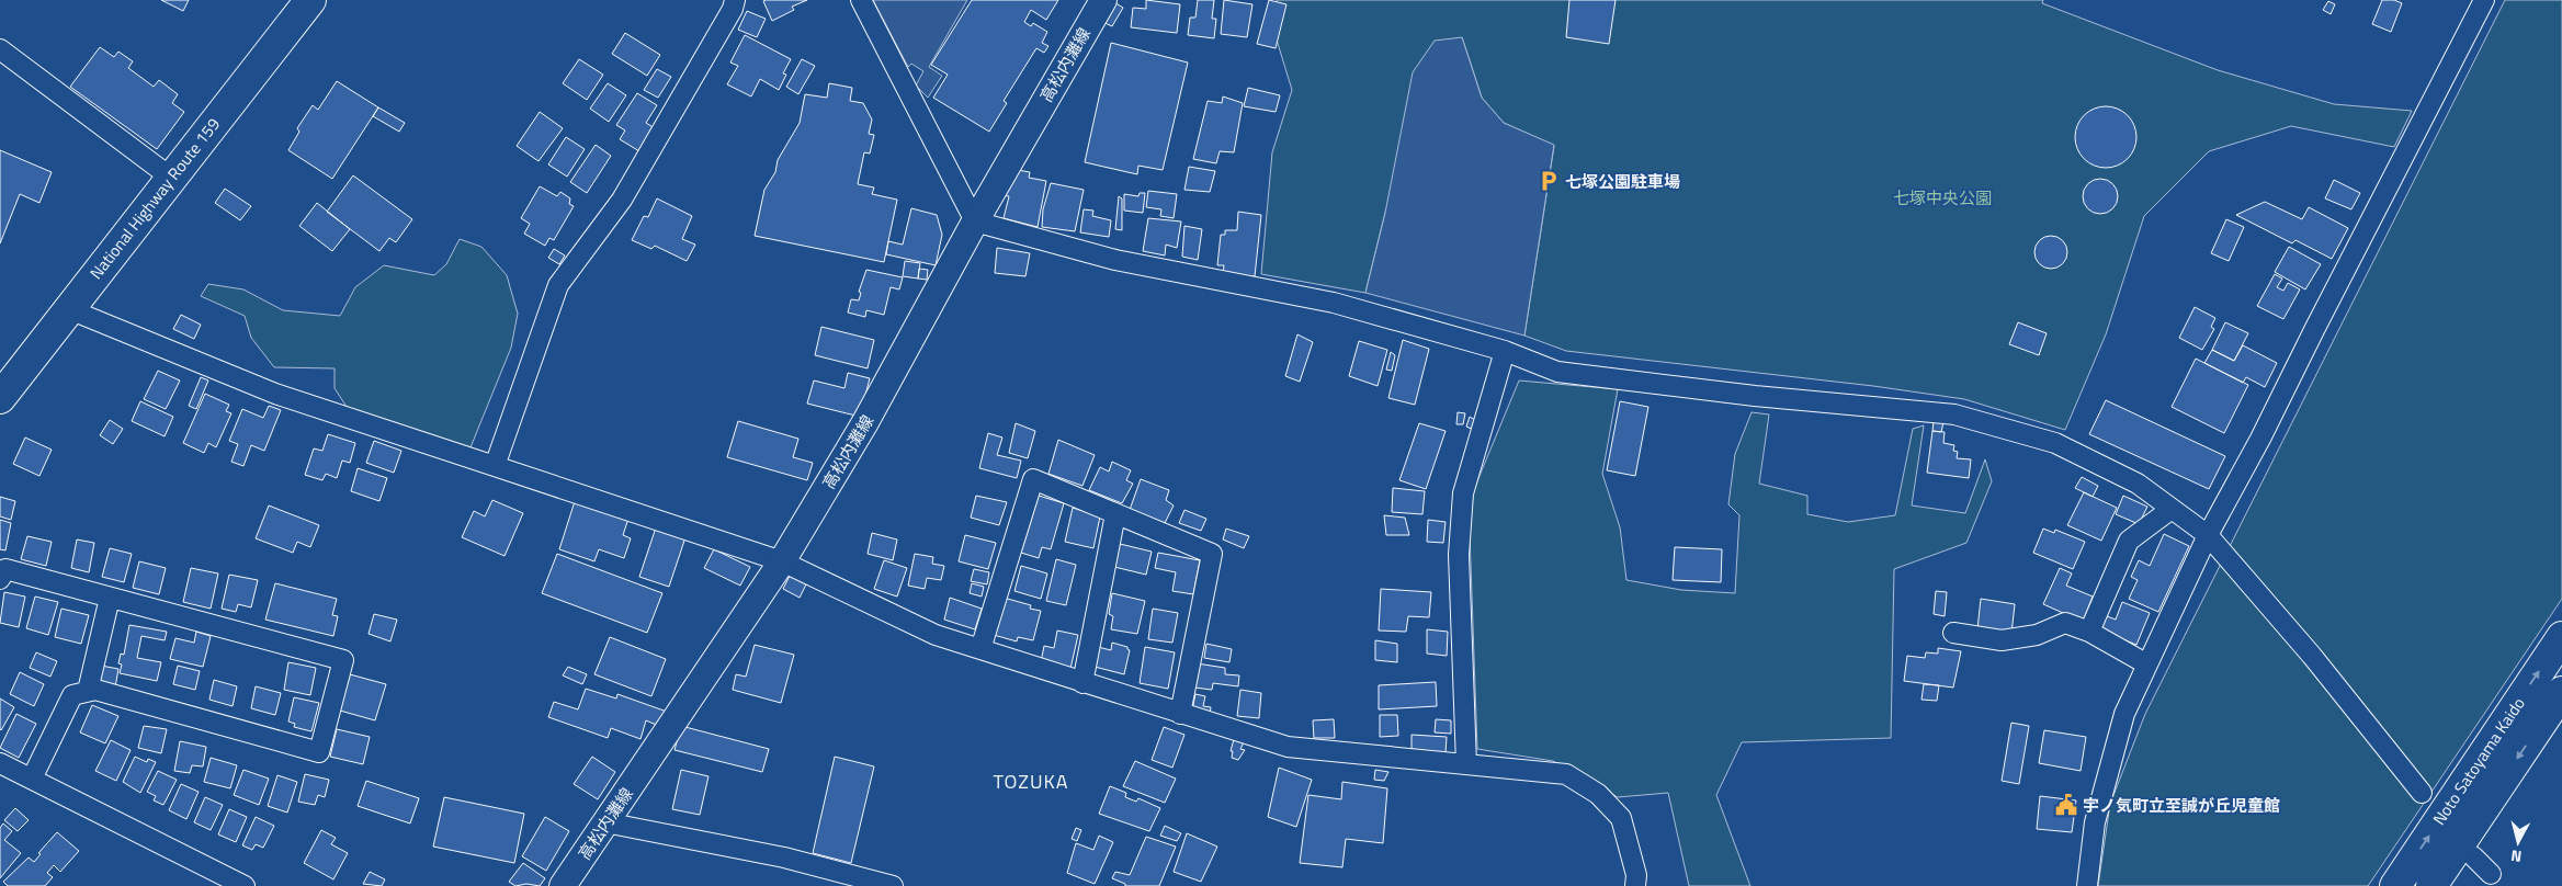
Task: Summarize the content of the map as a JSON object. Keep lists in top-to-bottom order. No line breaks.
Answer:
{"streets":{"highway":["National Highway Route 159","Noto Satoyama Kaido"],"main road":["高松内灘線"]},"districts":["TOZUKA"],"parks":["七塚中央公園"],"places":{"parking":["七塚公園駐車場"],"public building":["宇ノ気町立至誠が丘児童館"]},"north":"bottom"}
